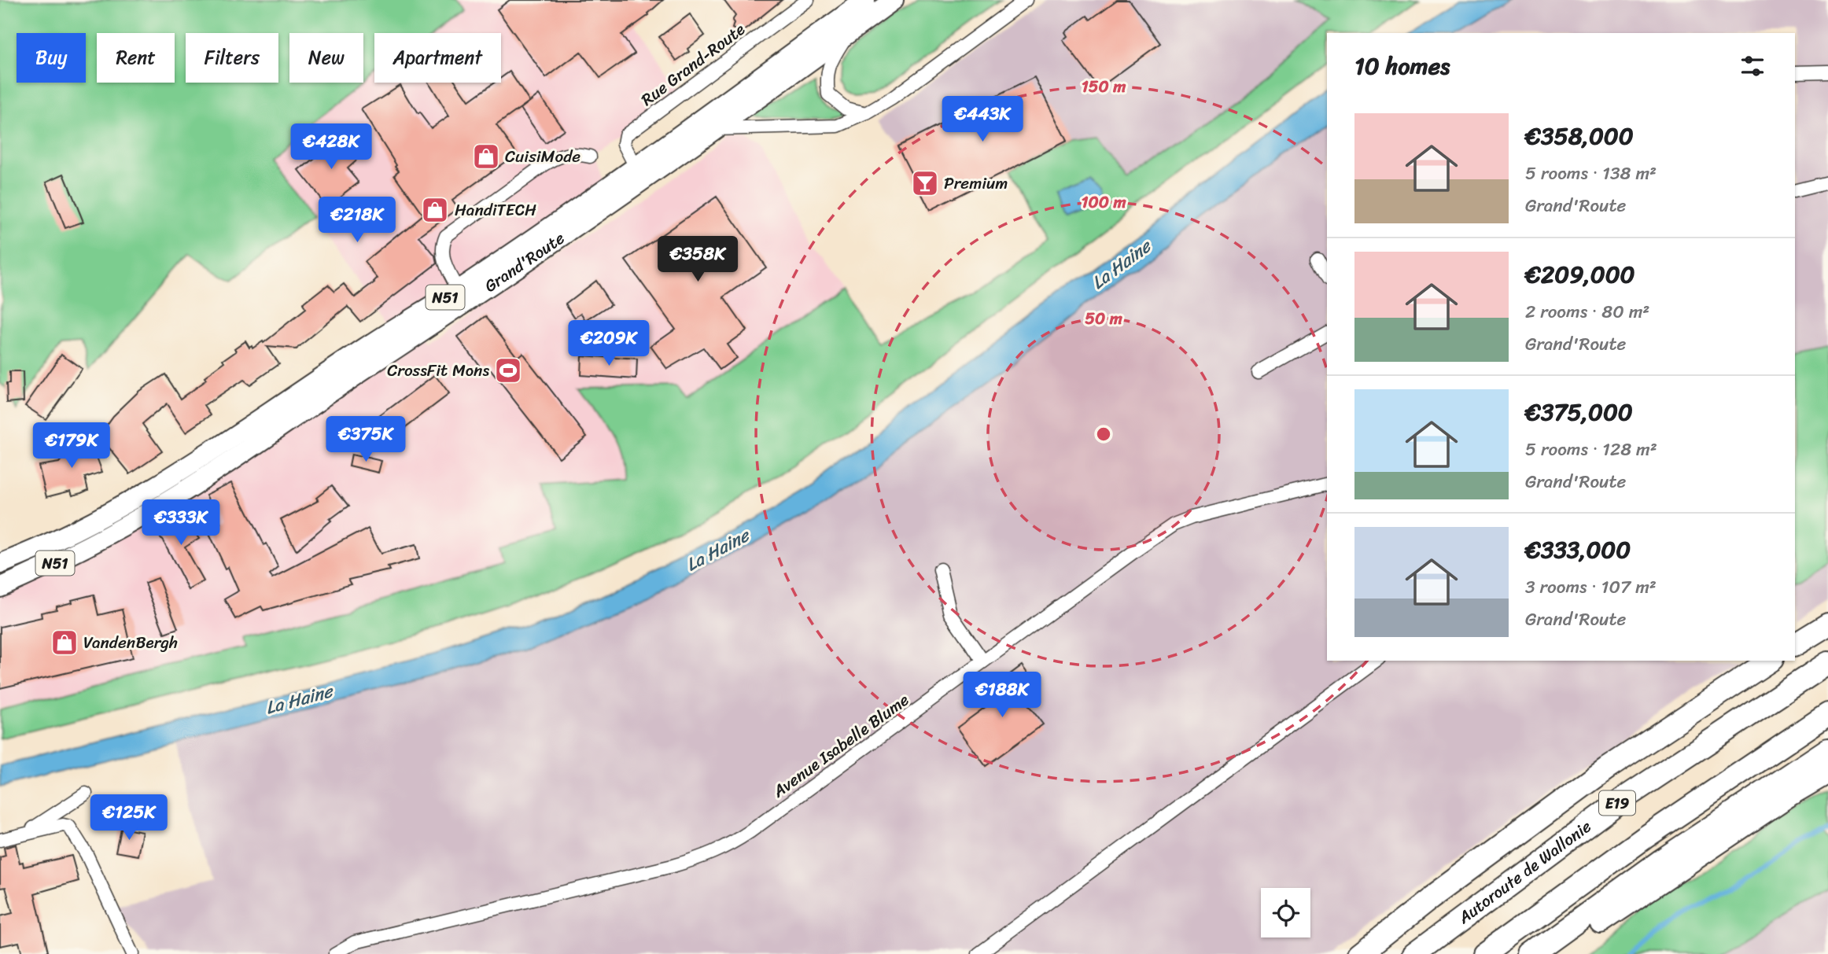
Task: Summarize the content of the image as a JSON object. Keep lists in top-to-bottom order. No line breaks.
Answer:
{"streets":{"highway":["E19","Autoroute de Wallonie"],"main road":["Grand'Route","N51"],"street":["Rue Grand-Route","Avenue Isabelle Blume"]},"crossings":[["Rue Grand-Route","Grand'Route"]],"water":["La Haine"],"places":{"shop":["CuisiMode","HandiTECH","VandenBergh"],"bar":["Premium"],"sports":["CrossFit Mons"]},"page":{"chip":["Buy","Rent","Filters","New","Apartment"],"heading":"10 homes","price":["€443K","€428K","€218K","€358K","€209K","€375K","€179K","€333K","€188K","€125K"],"list":[{"name":"€358,000","note":"5 rooms · 138 m² · Grand'Route"},{"name":"€209,000","note":"2 rooms · 80 m² · Grand'Route"},{"name":"€375,000","note":"5 rooms · 128 m² · Grand'Route"},{"name":"€333,000","note":"3 rooms · 107 m² · Grand'Route"}]},"rings":["150 m","100 m","50 m"]}
